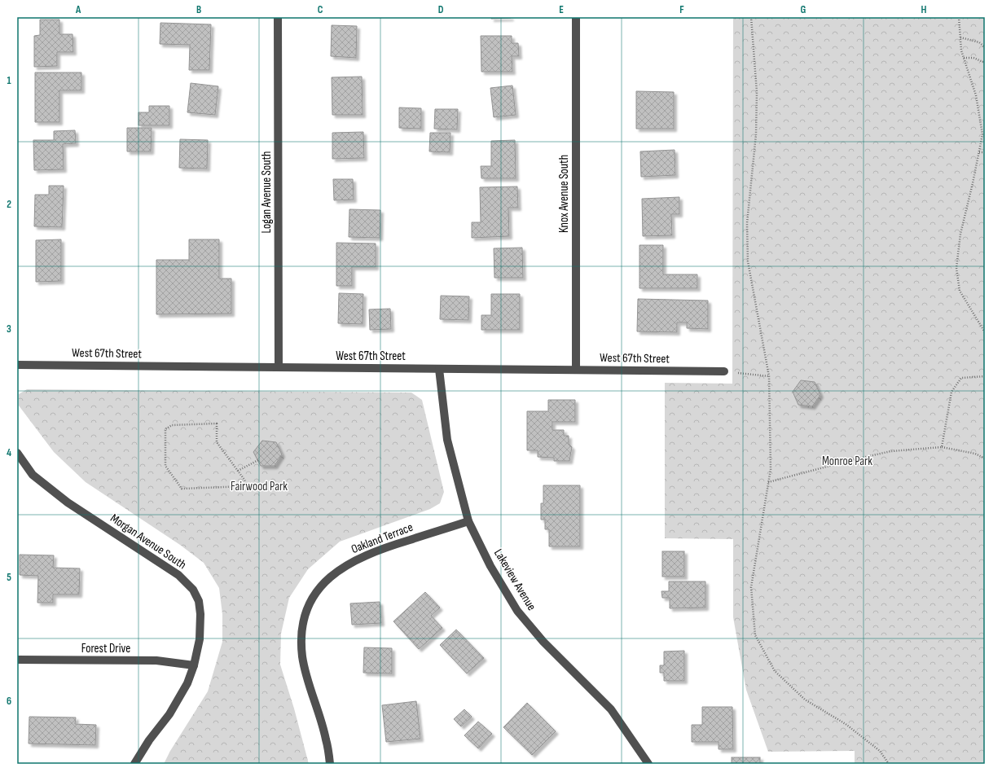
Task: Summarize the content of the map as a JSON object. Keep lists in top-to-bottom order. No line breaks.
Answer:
{"streets":{"street":["Logan Avenue South","Knox Avenue South","West 67th Street","Oakland Terrace","Morgan Avenue South","Lakeview Avenue","Forest Drive"]},"crossings":[["Logan Avenue South","West 67th Street"],["Knox Avenue South","West 67th Street"],["West 67th Street","Lakeview Avenue"],["Oakland Terrace","Lakeview Avenue"],["Morgan Avenue South","Forest Drive"]],"parks":["Monroe Park","Fairwood Park"],"grid":{"columns":["A","B","C","D","E","F","G","H"],"rows":["1","2","3","4","5","6"]}}
